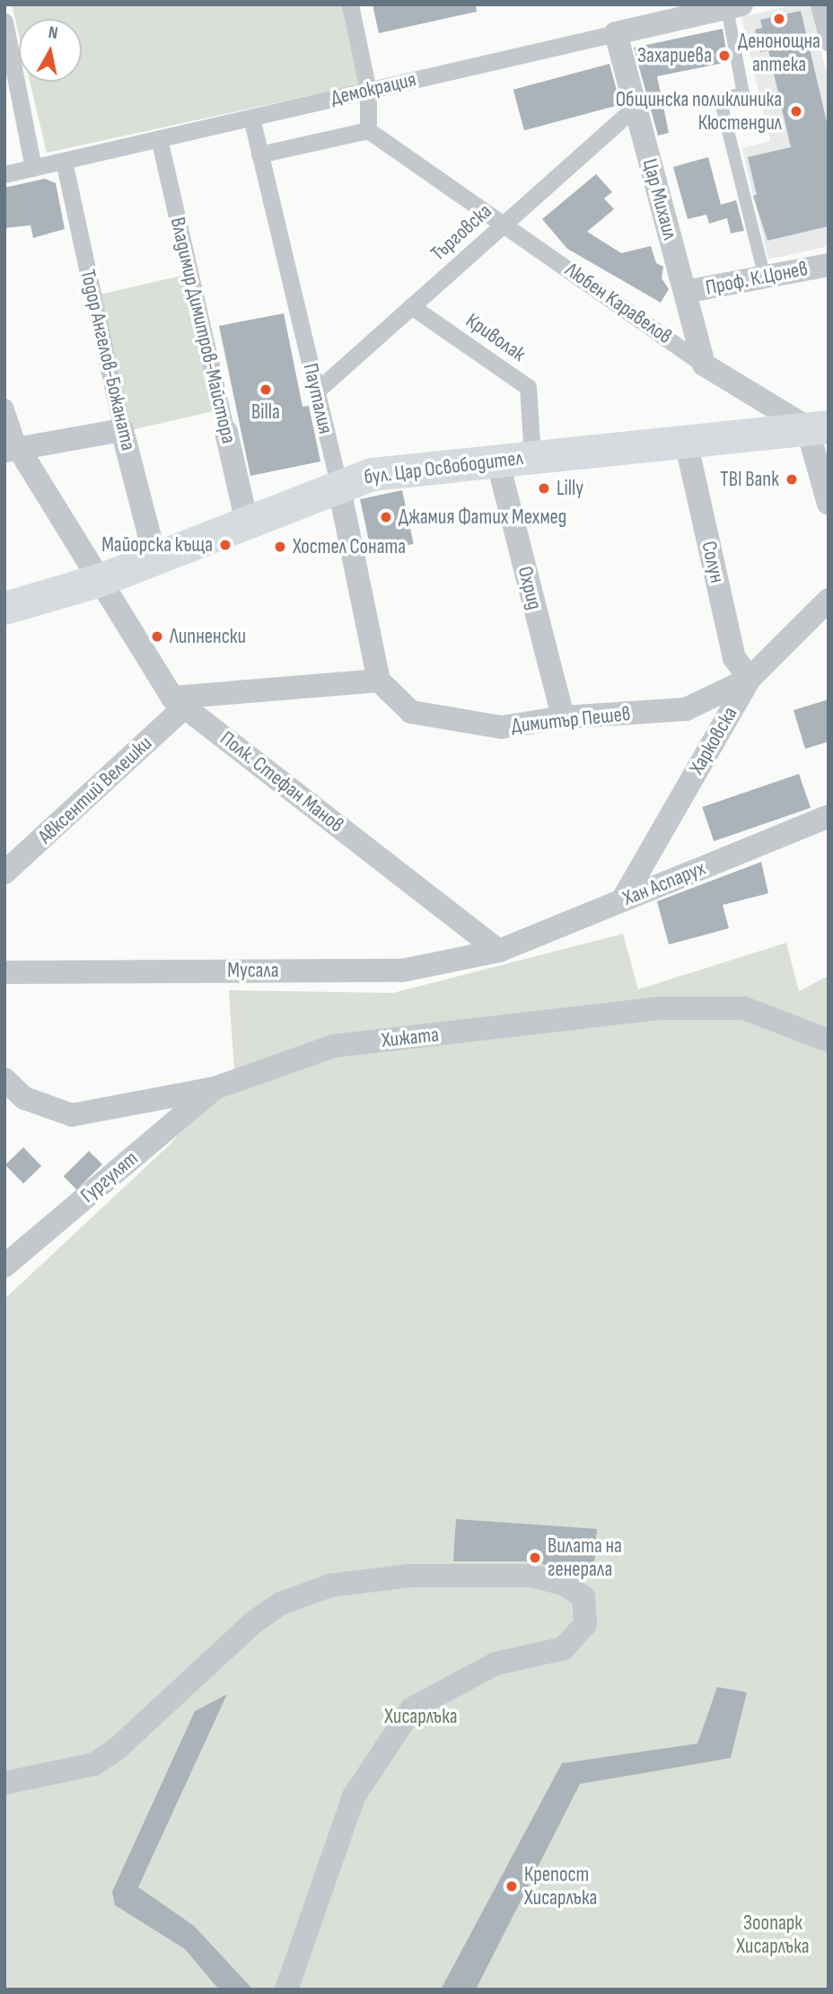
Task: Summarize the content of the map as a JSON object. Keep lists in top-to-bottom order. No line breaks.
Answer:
{"streets":{"main road":["бул. Цар Освободител"],"street":["Демокрация","Цар Михаил","Търговска","Проф. К.Цонев","Любен Kаравелов","Владимир Димитров-Майстора","Криволак","Тодор Ангелов-Божаната","Пауталия","Солун","Охрид","Димитър Пешев","Харковска","Полк. Стефан Манов","Авксентий Велешки","Хан Аспарух","Мусала","Хижата","Гургулят"]},"crossings":[["Демокрация","Цар Михаил"],["Демокрация","Владимир Димитров-Майстора"],["Демокрация","Тодор Ангелов-Божаната"],["Демокрация","Пауталия"],["Цар Михаил","Търговска"],["Цар Михаил","Проф. К.Цонев"],["Цар Михаил","Любен Kаравелов"],["Търговска","Любен Kаравелов"],["Търговска","Криволак"],["Търговска","Пауталия"],["Любен Kаравелов","бул. Цар Освободител"],["Владимир Димитров-Майстора","бул. Цар Освободител"],["Криволак","бул. Цар Освободител"],["Тодор Ангелов-Божаната","бул. Цар Освободител"],["Пауталия","бул. Цар Освободител"],["Пауталия","Димитър Пешев"],["бул. Цар Освободител","Солун"],["бул. Цар Освободител","Охрид"],["бул. Цар Освободител","Полк. Стефан Манов"],["Солун","Димитър Пешев"],["Солун","Харковска"],["Охрид","Димитър Пешев"],["Димитър Пешев","Харковска"],["Харковска","Хан Аспарух"],["Полк. Стефан Манов","Авксентий Велешки"],["Полк. Стефан Манов","Хан Аспарух"],["Полк. Стефан Манов","Мусала"],["Хан Аспарух","Мусала"],["Хижата","Гургулят"]],"parks":["Хисарлъка","Зоопарк Хисарлъка"],"places":["Денонощна аптека","Захариева","Общинска поликлиника Кюстендил","Billa","TBI Bank","Lilly","Джамия Фатих Мехмед","Майорска къща","Хостел Соната","Липненски","Вилата на генерала","Крепост Хисарлъка"],"north":"top"}
